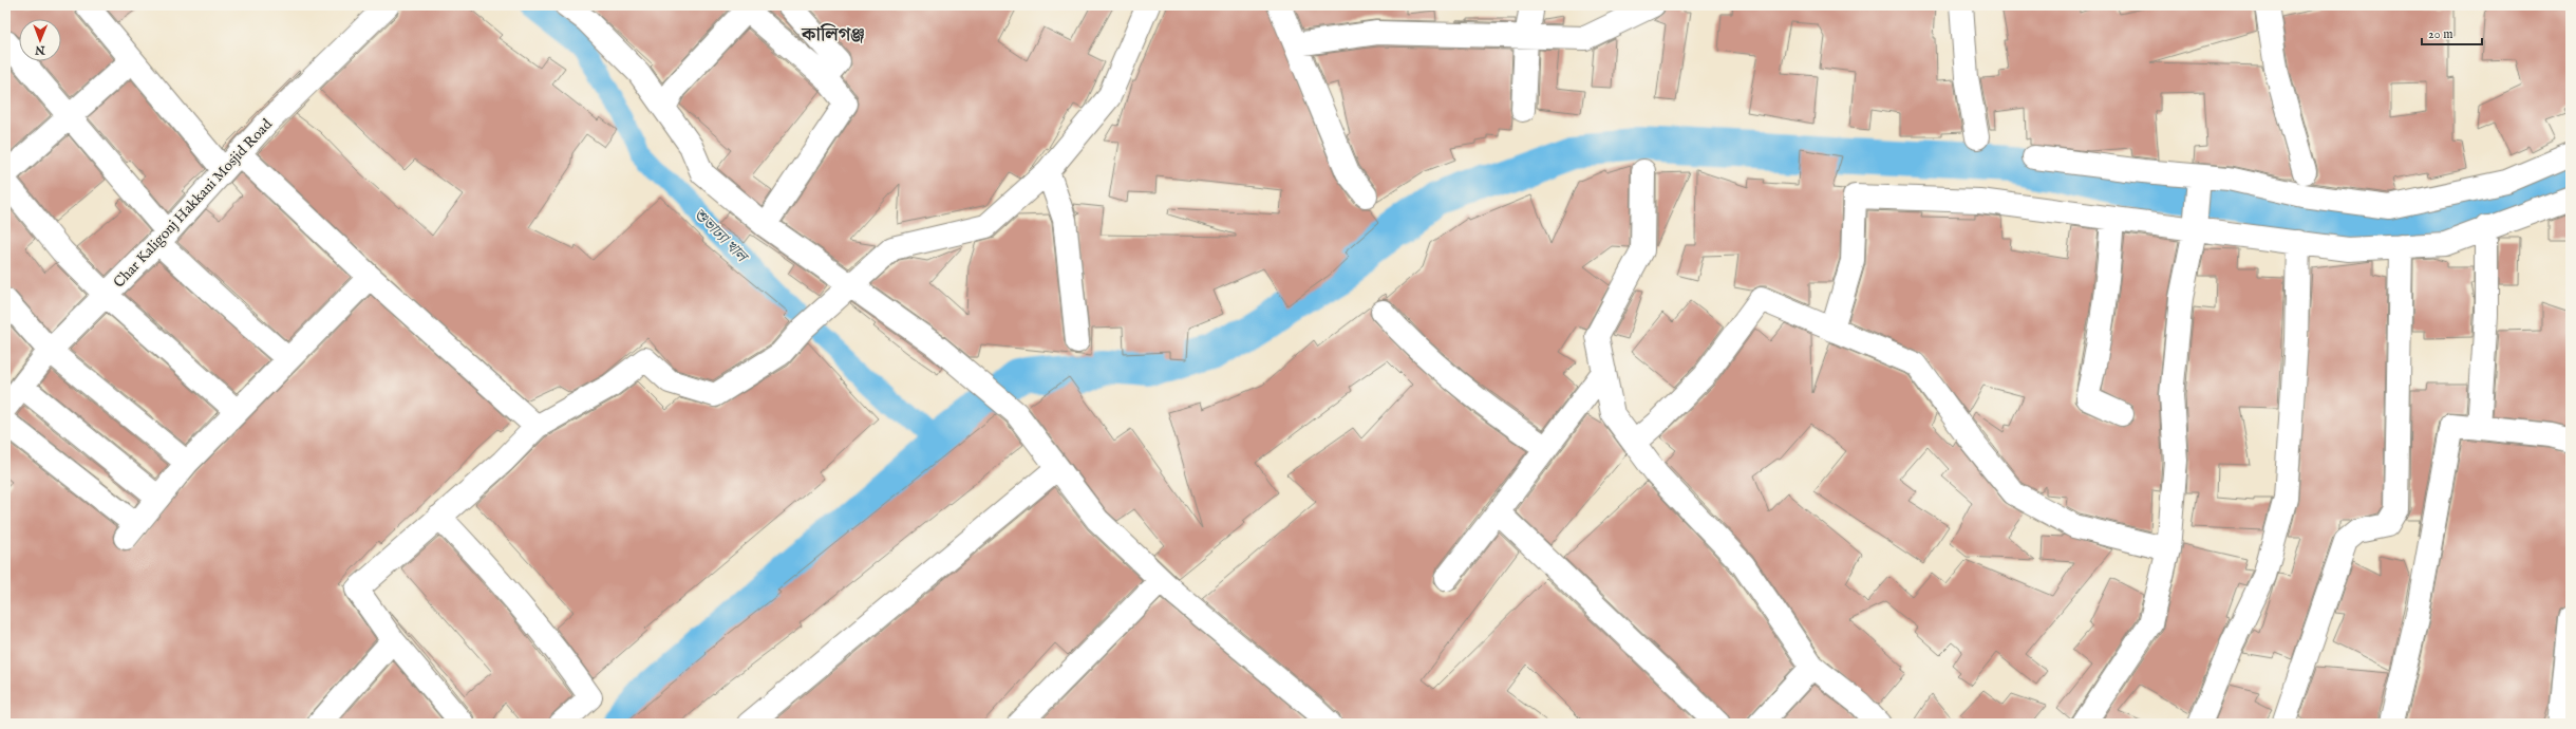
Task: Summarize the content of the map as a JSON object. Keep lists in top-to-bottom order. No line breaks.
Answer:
{"streets":{"street":["Char Kaligonj Hakkani Mosjid Road"]},"districts":["কালিগঞ্জ"],"water":["শুভাঢ্যা খাল"],"scale_bar":"20 m","north":"bottom"}
